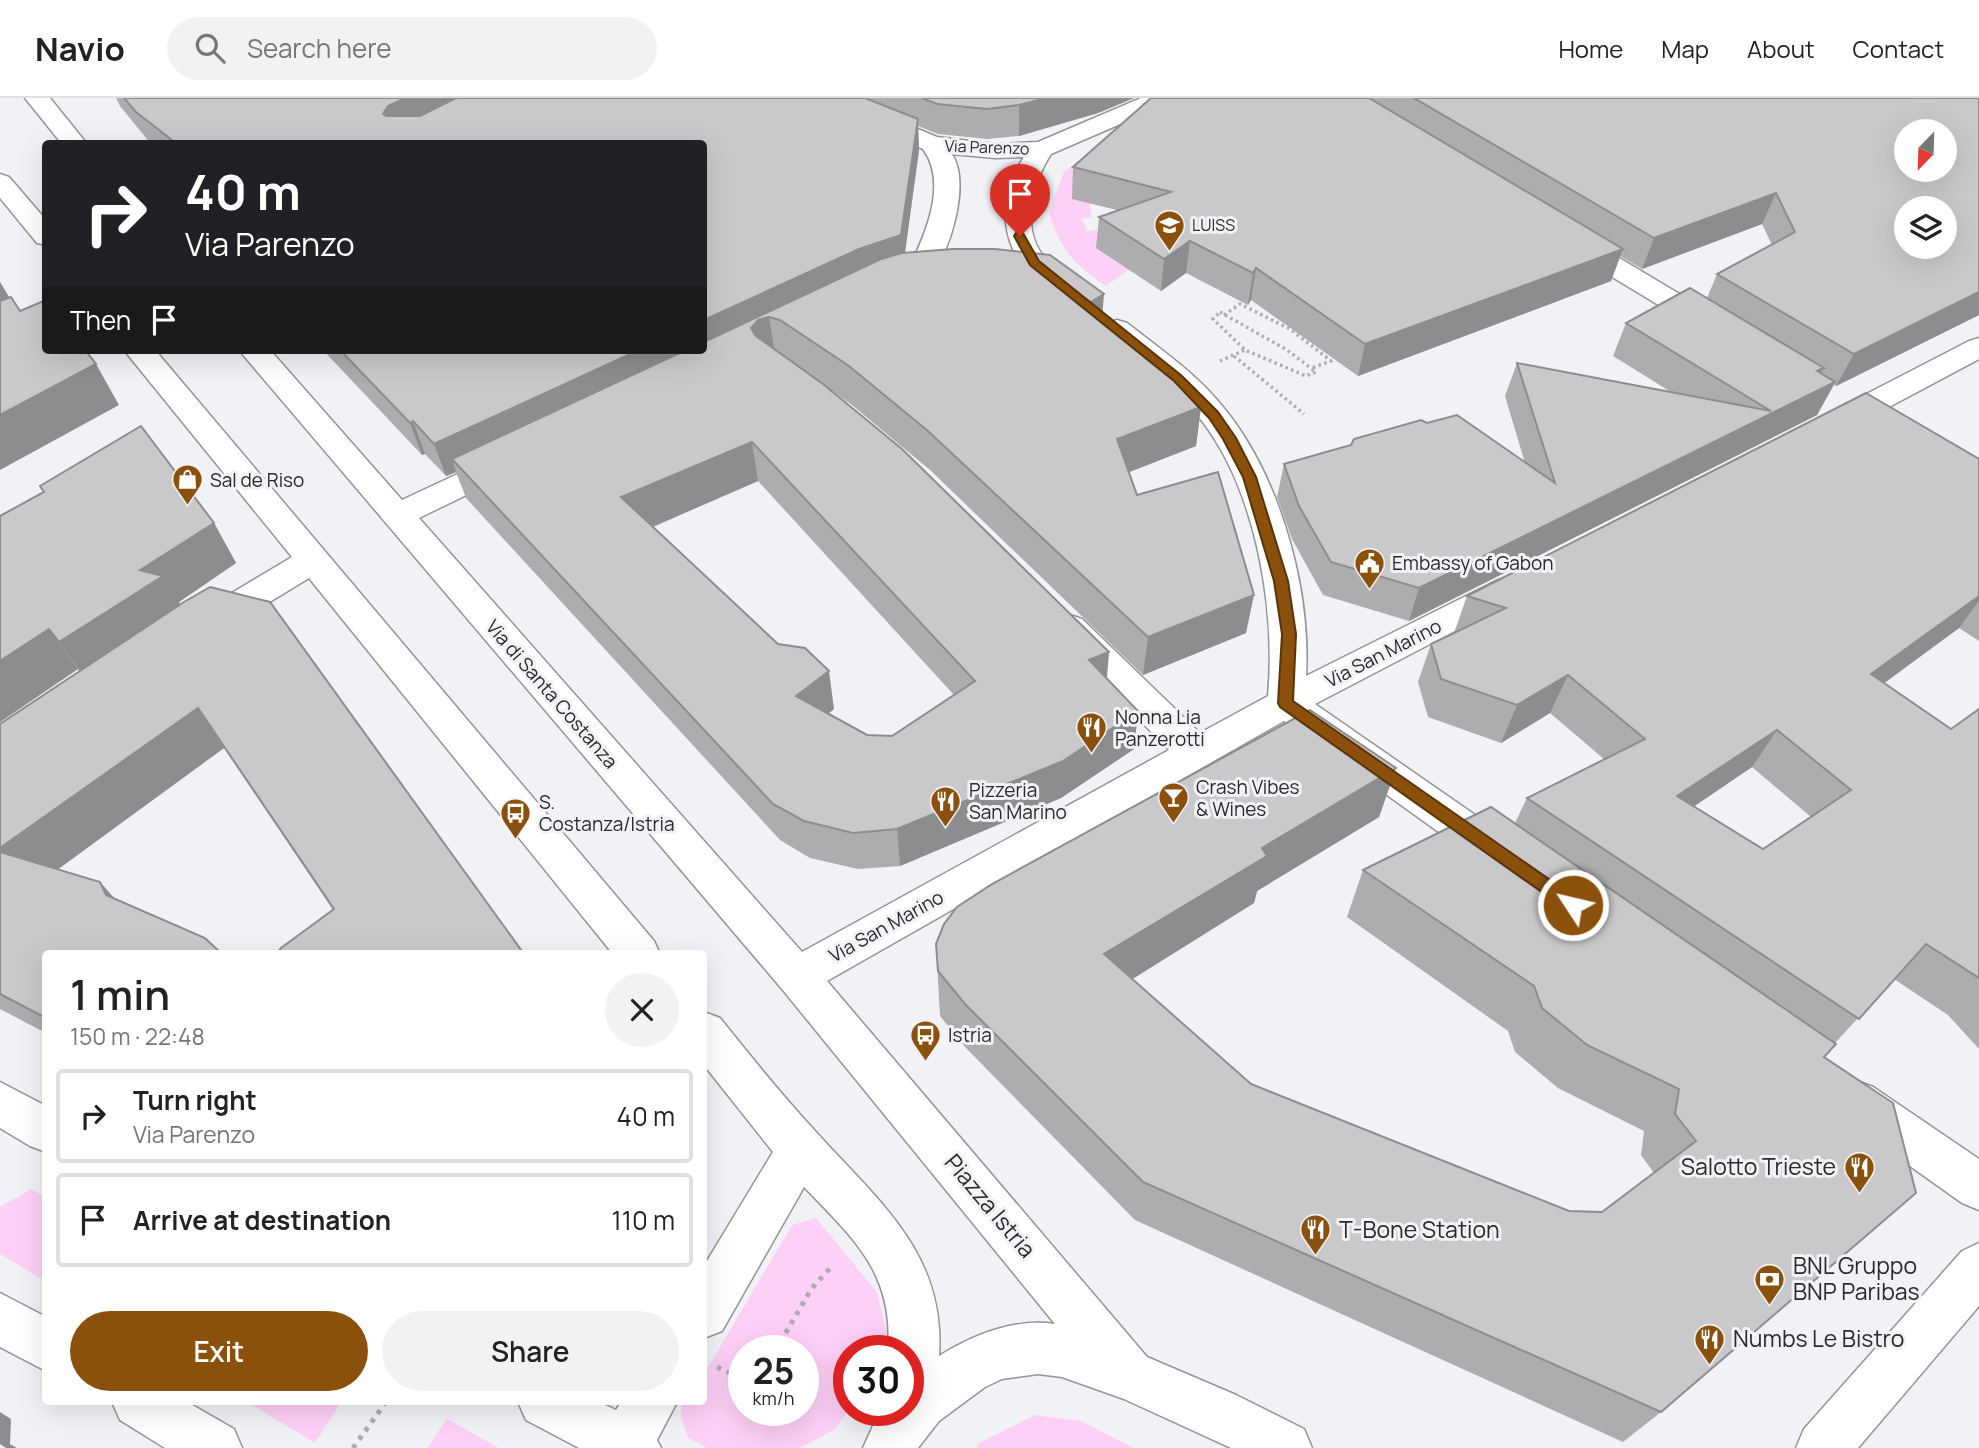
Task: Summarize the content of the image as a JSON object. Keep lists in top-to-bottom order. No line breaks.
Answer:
{"streets":{"street":["Via Parenzo","Via San Marino","Via di Santa Costanza","Piazza Istria"]},"crossings":[["Via Parenzo","Via San Marino"],["Via San Marino","Via di Santa Costanza"],["Via di Santa Costanza","Piazza Istria"]],"places":{"school or university":["LUISS"],"shop":["Sal de Riso"],"public building":["Embassy of Gabon"],"restaurant":["Nonna Lia Panzerotti","Pizzeria San Marino","Salotto Trieste","T-Bone Station","Numbs Le Bistro"],"bar":["Crash Vibes & Wines"],"bus stop":["S. Costanza/Istria","Istria"],"bank":["BNL Gruppo BNP Paribas"]},"north":"bottom left","page":{"header":"Navio","search":"Search here","nav":["Home","Map","About","Contact"],"turn":["40 m","Via Parenzo"],"then":"Then","heading":["1 min","150 m · 22:48"],"list":[{"name":"Turn right","note":"Via Parenzo","value":"40 m"},{"name":"Arrive at destination","value":"110 m"}],"buttons":["Exit","Share"],"speed":"25 km/h","limit":"30"}}
